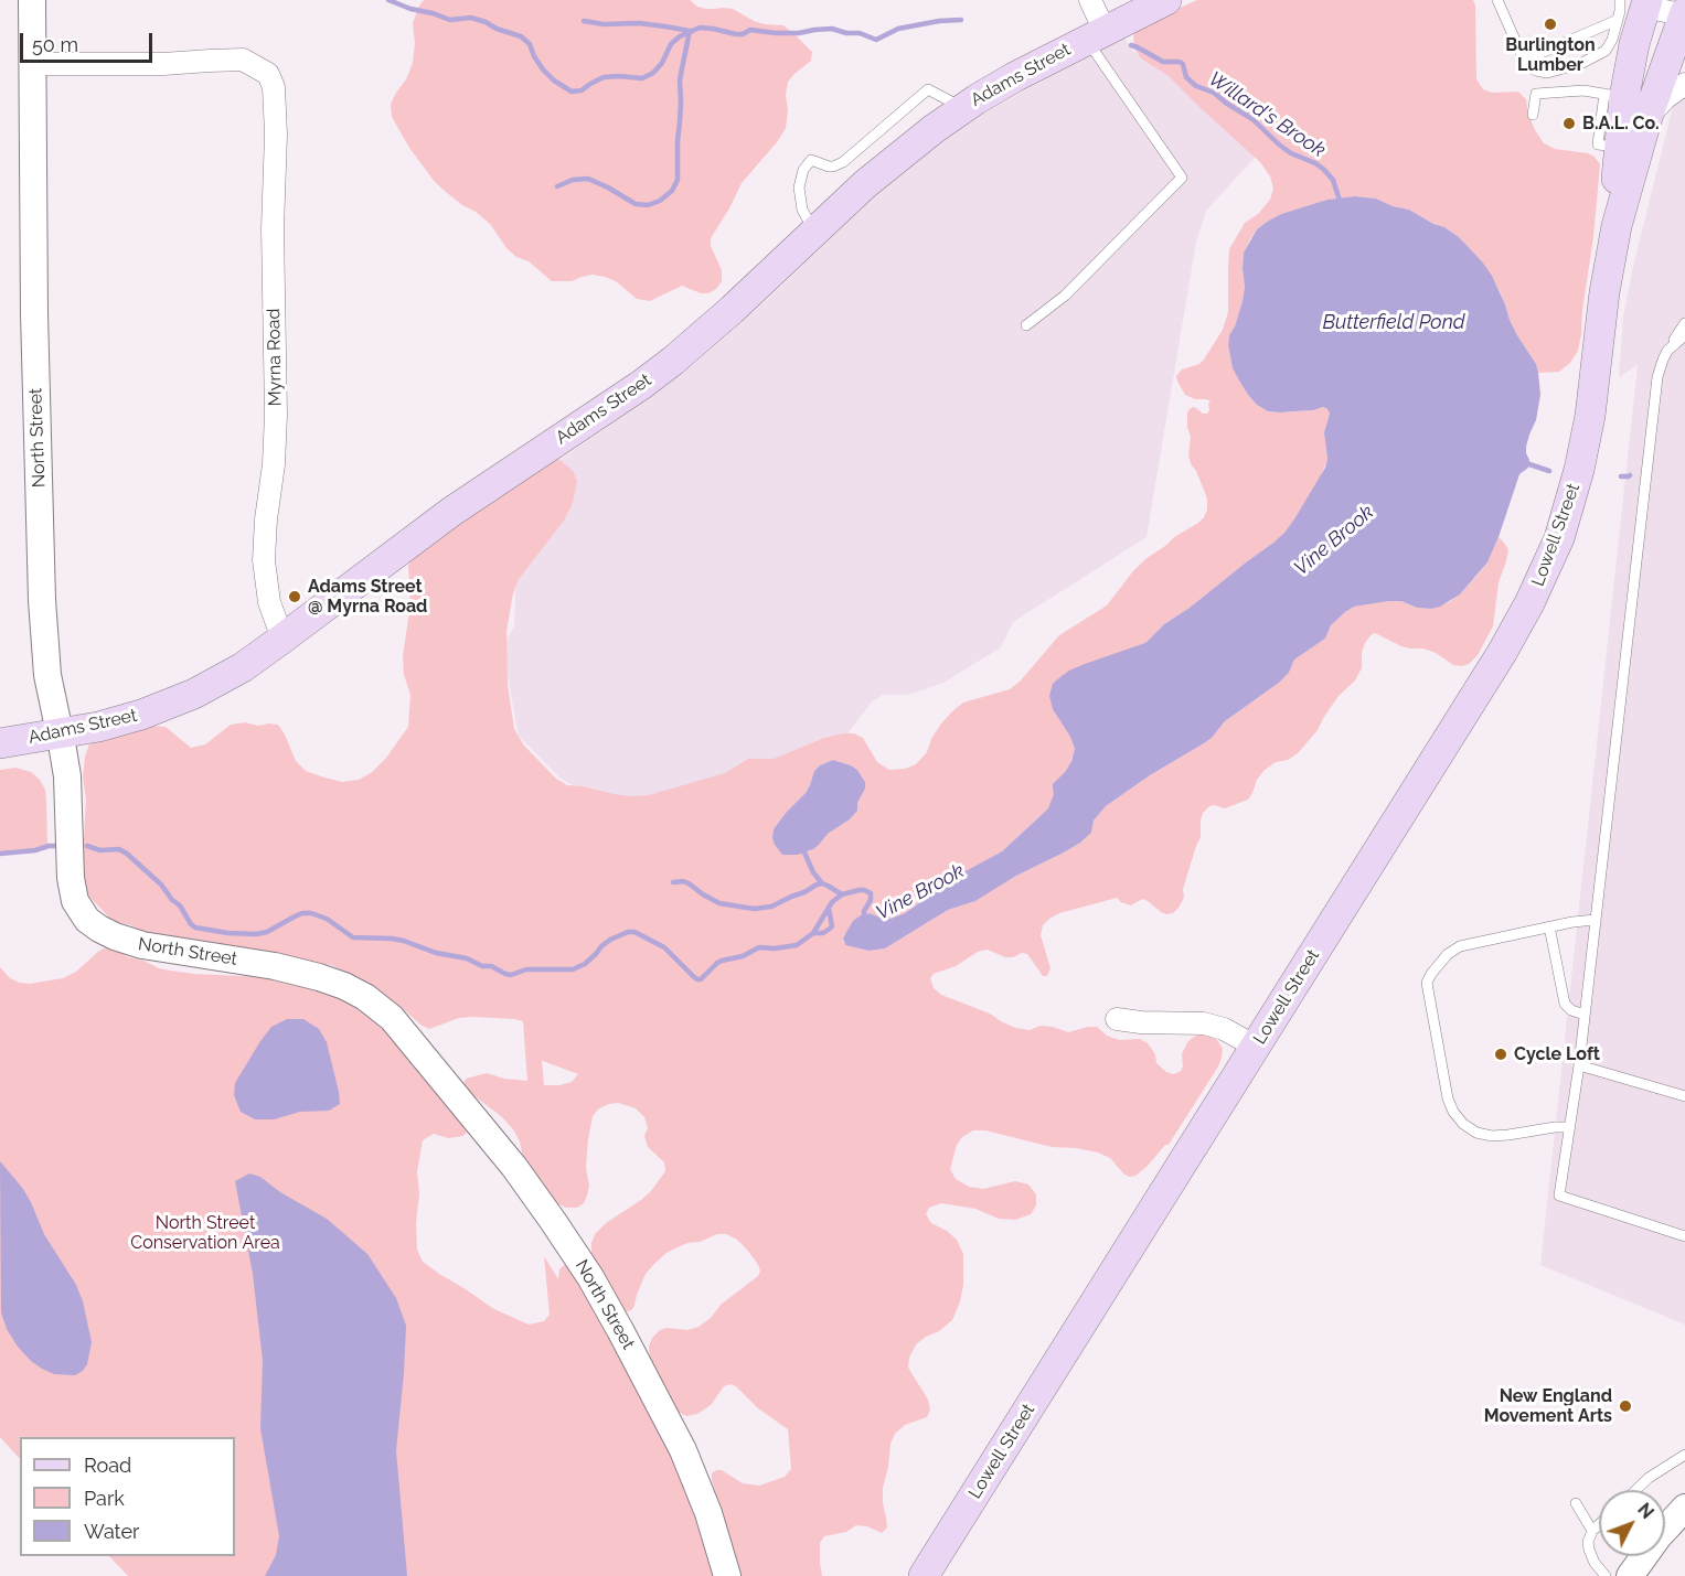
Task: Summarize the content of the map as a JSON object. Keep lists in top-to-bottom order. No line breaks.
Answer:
{"streets":{"main road":["Adams Street","Lowell Street"],"street":["Myrna Road","North Street"]},"crossings":[["Adams Street","Myrna Road"],["Adams Street","North Street"],["Myrna Road","North Street"]],"water":["Willard's Brook","Butterfield Pond","Vine Brook"],"parks":["North Street Conservation Area"],"places":["Burlington Lumber","B.A.L. Co.","Adams Street @ Myrna Road","Cycle Loft","New England Movement Arts"],"legend":["Road","Park","Water"],"scale_bar":"50 m","north":"top right"}
